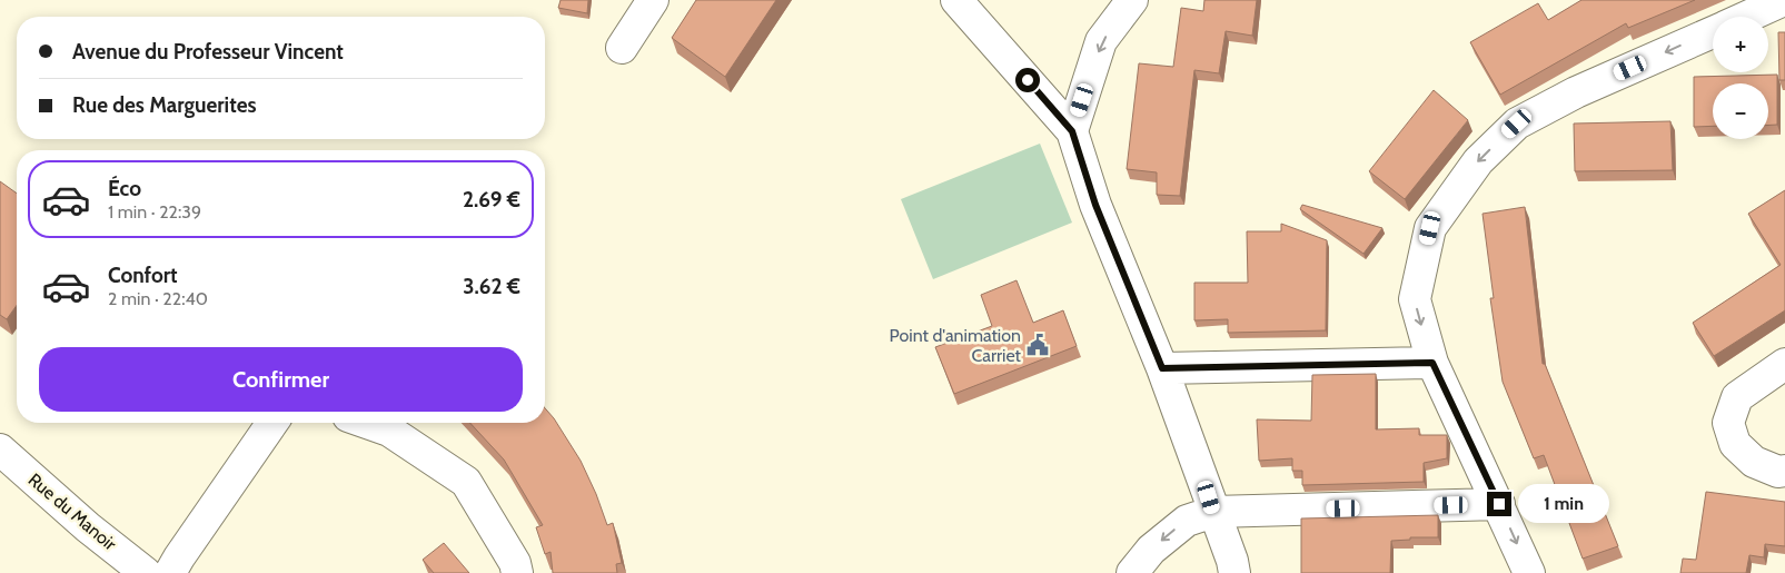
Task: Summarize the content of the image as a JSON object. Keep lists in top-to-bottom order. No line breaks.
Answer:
{"streets":{"street":["Rue du Manoir"]},"places":{"public building":["Point d'animation Carriet"]},"page":{"map_buttons":["+","−"],"banner":["Avenue du Professeur Vincent","Rue des Marguerites"],"list":[{"name":"Éco","note":"1 min · 22:39","value":"2.69 €"},{"name":"Confort","note":"2 min · 22:40","value":"3.62 €"}],"buttons":"Confirmer","bubble":"1 min"}}
